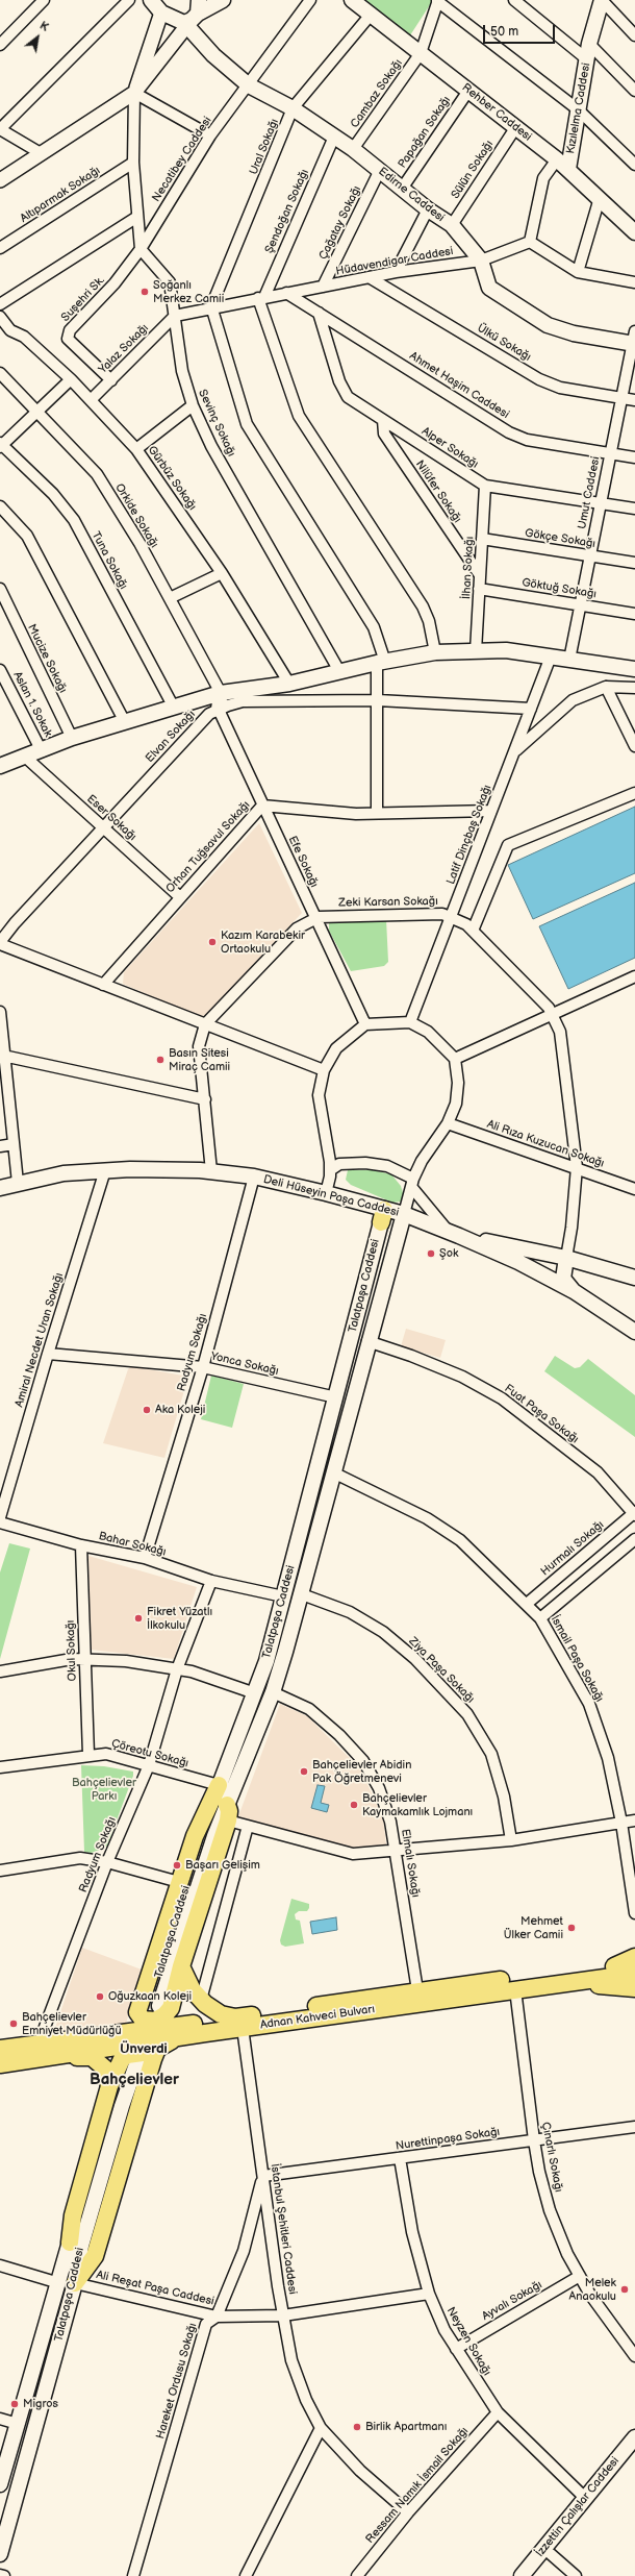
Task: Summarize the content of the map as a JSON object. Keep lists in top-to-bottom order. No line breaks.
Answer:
{"streets":{"main road":["Kızılelma Caddesi","Rehber Caddesi","Edirne Caddesi","Deli Hüseyin Paşa Caddesi","Talatpaşa Caddesi","Adnan Kahveci Bulvarı","İzzettin Çalışlar Caddesi"],"street":["Cambaz Sokağı","Papağan Sokağı","Ural Sokağı","Necatibey Caddesi","Sülün Sokağı","Altıparmak Sokağı","Şendoğan Sokağı","Çağatay Sokağı","Hüdavendigar Caddesi","Suşehri Sk.","Ülkü Sokağı","Yalaz Sokağı","Ahmet Haşim Caddesi","Sevinç Sokağı","Alper Sokağı","Gürbüz Sokağı","Nilüfer Sokağı","Umut Caddesi","Orkide Sokağı","Gökçe Sokağı","Tuna Sokağı","İlhan Sokağı","Göktuğ Sokağı","Mucize Sokağı","Aslan 1. Sokak","Elvan Sokağı","Eser Sokağı","Latif Dinçbaş Sokağı","Orhan Tuğsavul Sokağı","Efe Sokağı","Zeki Karsan Sokağı","Ali Rıza Kuzucan Sokağı","Amiral Necdet Uran Sokağı","Radyum Sokağı","Yonca Sokağı","Fuat Paşa Sokağı","Bahar Sokağı","Hurmalı Sokağı","Okul Sokağı","İsmail Paşa Sokağı","Ziya Paşa Sokağı","Çöreotu Sokağı","Elmalı Sokağı","Nurettinpaşa Sokağı","Çınarlı Sokağı","İstanbul Şehitleri Caddesi","Ali Reşat Paşa Caddesi","Ayvalı Sokağı","Neyzen Sokağı","Hareket Ordusu Sokağı","Ressam Namık İsmail Sokağı"]},"crossings":[["Cambaz Sokağı","Rehber Caddesi"],["Cambaz Sokağı","Edirne Caddesi"],["Kızılelma Caddesi","Rehber Caddesi"],["Rehber Caddesi","Papağan Sokağı"],["Rehber Caddesi","Ural Sokağı"],["Rehber Caddesi","Sülün Sokağı"],["Papağan Sokağı","Edirne Caddesi"],["Ural Sokağı","Edirne Caddesi"],["Ural Sokağı","Hüdavendigar Caddesi"],["Necatibey Caddesi","Edirne Caddesi"],["Necatibey Caddesi","Suşehri Sk."],["Necatibey Caddesi","Sevinç Sokağı"],["Sülün Sokağı","Edirne Caddesi"],["Edirne Caddesi","Şendoğan Sokağı"],["Edirne Caddesi","Çağatay Sokağı"],["Edirne Caddesi","Hüdavendigar Caddesi"],["Edirne Caddesi","Umut Caddesi"],["Şendoğan Sokağı","Hüdavendigar Caddesi"],["Çağatay Sokağı","Hüdavendigar Caddesi"],["Hüdavendigar Caddesi","Ülkü Sokağı"],["Hüdavendigar Caddesi","Yalaz Sokağı"],["Hüdavendigar Caddesi","Ahmet Haşim Caddesi"],["Hüdavendigar Caddesi","Sevinç Sokağı"],["Suşehri Sk.","Yalaz Sokağı"],["Suşehri Sk.","Sevinç Sokağı"],["Ülkü Sokağı","Umut Caddesi"],["Yalaz Sokağı","Sevinç Sokağı"],["Yalaz Sokağı","Gürbüz Sokağı"],["Ahmet Haşim Caddesi","Alper Sokağı"],["Ahmet Haşim Caddesi","Umut Caddesi"],["Alper Sokağı","Nilüfer Sokağı"],["Alper Sokağı","Umut Caddesi"],["Alper Sokağı","İlhan Sokağı"],["Nilüfer Sokağı","İlhan Sokağı"],["Umut Caddesi","Gökçe Sokağı"],["Umut Caddesi","Göktuğ Sokağı"],["Gökçe Sokağı","İlhan Sokağı"],["İlhan Sokağı","Göktuğ Sokağı"],["Elvan Sokağı","Eser Sokağı"],["Elvan Sokağı","Latif Dinçbaş Sokağı"],["Elvan Sokağı","Efe Sokağı"],["Eser Sokağı","Orhan Tuğsavul Sokağı"],["Latif Dinçbaş Sokağı","Orhan Tuğsavul Sokağı"],["Latif Dinçbaş Sokağı","Zeki Karsan Sokağı"],["Orhan Tuğsavul Sokağı","Efe Sokağı"],["Efe Sokağı","Zeki Karsan Sokağı"],["Zeki Karsan Sokağı","Ali Rıza Kuzucan Sokağı"],["Zeki Karsan Sokağı","Deli Hüseyin Paşa Caddesi"],["Deli Hüseyin Paşa Caddesi","Talatpaşa Caddesi"],["Deli Hüseyin Paşa Caddesi","Amiral Necdet Uran Sokağı"],["Deli Hüseyin Paşa Caddesi","Radyum Sokağı"],["Talatpaşa Caddesi","Yonca Sokağı"],["Talatpaşa Caddesi","Fuat Paşa Sokağı"],["Talatpaşa Caddesi","Bahar Sokağı"],["Talatpaşa Caddesi","İsmail Paşa Sokağı"],["Talatpaşa Caddesi","Ziya Paşa Sokağı"],["Talatpaşa Caddesi","Çöreotu Sokağı"],["Talatpaşa Caddesi","Elmalı Sokağı"],["Talatpaşa Caddesi","Ali Reşat Paşa Caddesi"],["Amiral Necdet Uran Sokağı","Yonca Sokağı"],["Radyum Sokağı","Yonca Sokağı"],["Radyum Sokağı","Bahar Sokağı"],["Radyum Sokağı","Çöreotu Sokağı"],["Radyum Sokağı","Adnan Kahveci Bulvarı"],["Fuat Paşa Sokağı","Hurmalı Sokağı"],["Bahar Sokağı","Okul Sokağı"],["Hurmalı Sokağı","İsmail Paşa Sokağı"],["Okul Sokağı","Çöreotu Sokağı"],["Elmalı Sokağı","Adnan Kahveci Bulvarı"],["Adnan Kahveci Bulvarı","Çınarlı Sokağı"],["Adnan Kahveci Bulvarı","İstanbul Şehitleri Caddesi"],["Nurettinpaşa Sokağı","Çınarlı Sokağı"],["Nurettinpaşa Sokağı","İstanbul Şehitleri Caddesi"],["Nurettinpaşa Sokağı","Neyzen Sokağı"],["Nurettinpaşa Sokağı","Hareket Ordusu Sokağı"],["Çınarlı Sokağı","Ayvalı Sokağı"],["İstanbul Şehitleri Caddesi","Ali Reşat Paşa Caddesi"],["İstanbul Şehitleri Caddesi","Hareket Ordusu Sokağı"],["İstanbul Şehitleri Caddesi","Ressam Namık İsmail Sokağı"],["Ali Reşat Paşa Caddesi","Neyzen Sokağı"],["Ali Reşat Paşa Caddesi","Hareket Ordusu Sokağı"],["Ayvalı Sokağı","Neyzen Sokağı"],["Neyzen Sokağı","Ressam Namık İsmail Sokağı"],["Neyzen Sokağı","İzzettin Çalışlar Caddesi"]],"districts":["Ünverdi","Bahçelievler"],"parks":["Bahçelievler Parkı"],"places":["Soğanlı Merkez Camii","Kazım Karabekir Ortaokulu","Basın Sitesi Miraç Camii","Şok","Aka Koleji","Fikret Yüzatlı İlkokulu","Bahçelievler Abidin Pak Öğretmenevi","Bahçelievler Kaymakamlık Lojmanı","Başarı Gelişim","Mehmet Ülker Camii","Oğuzkaan Koleji","Bahçelievler Emniyet Müdürlüğü","Melek Anaokulu","Migros","Birlik Apartmanı"],"scale_bar":"50 m","north":"top right"}
